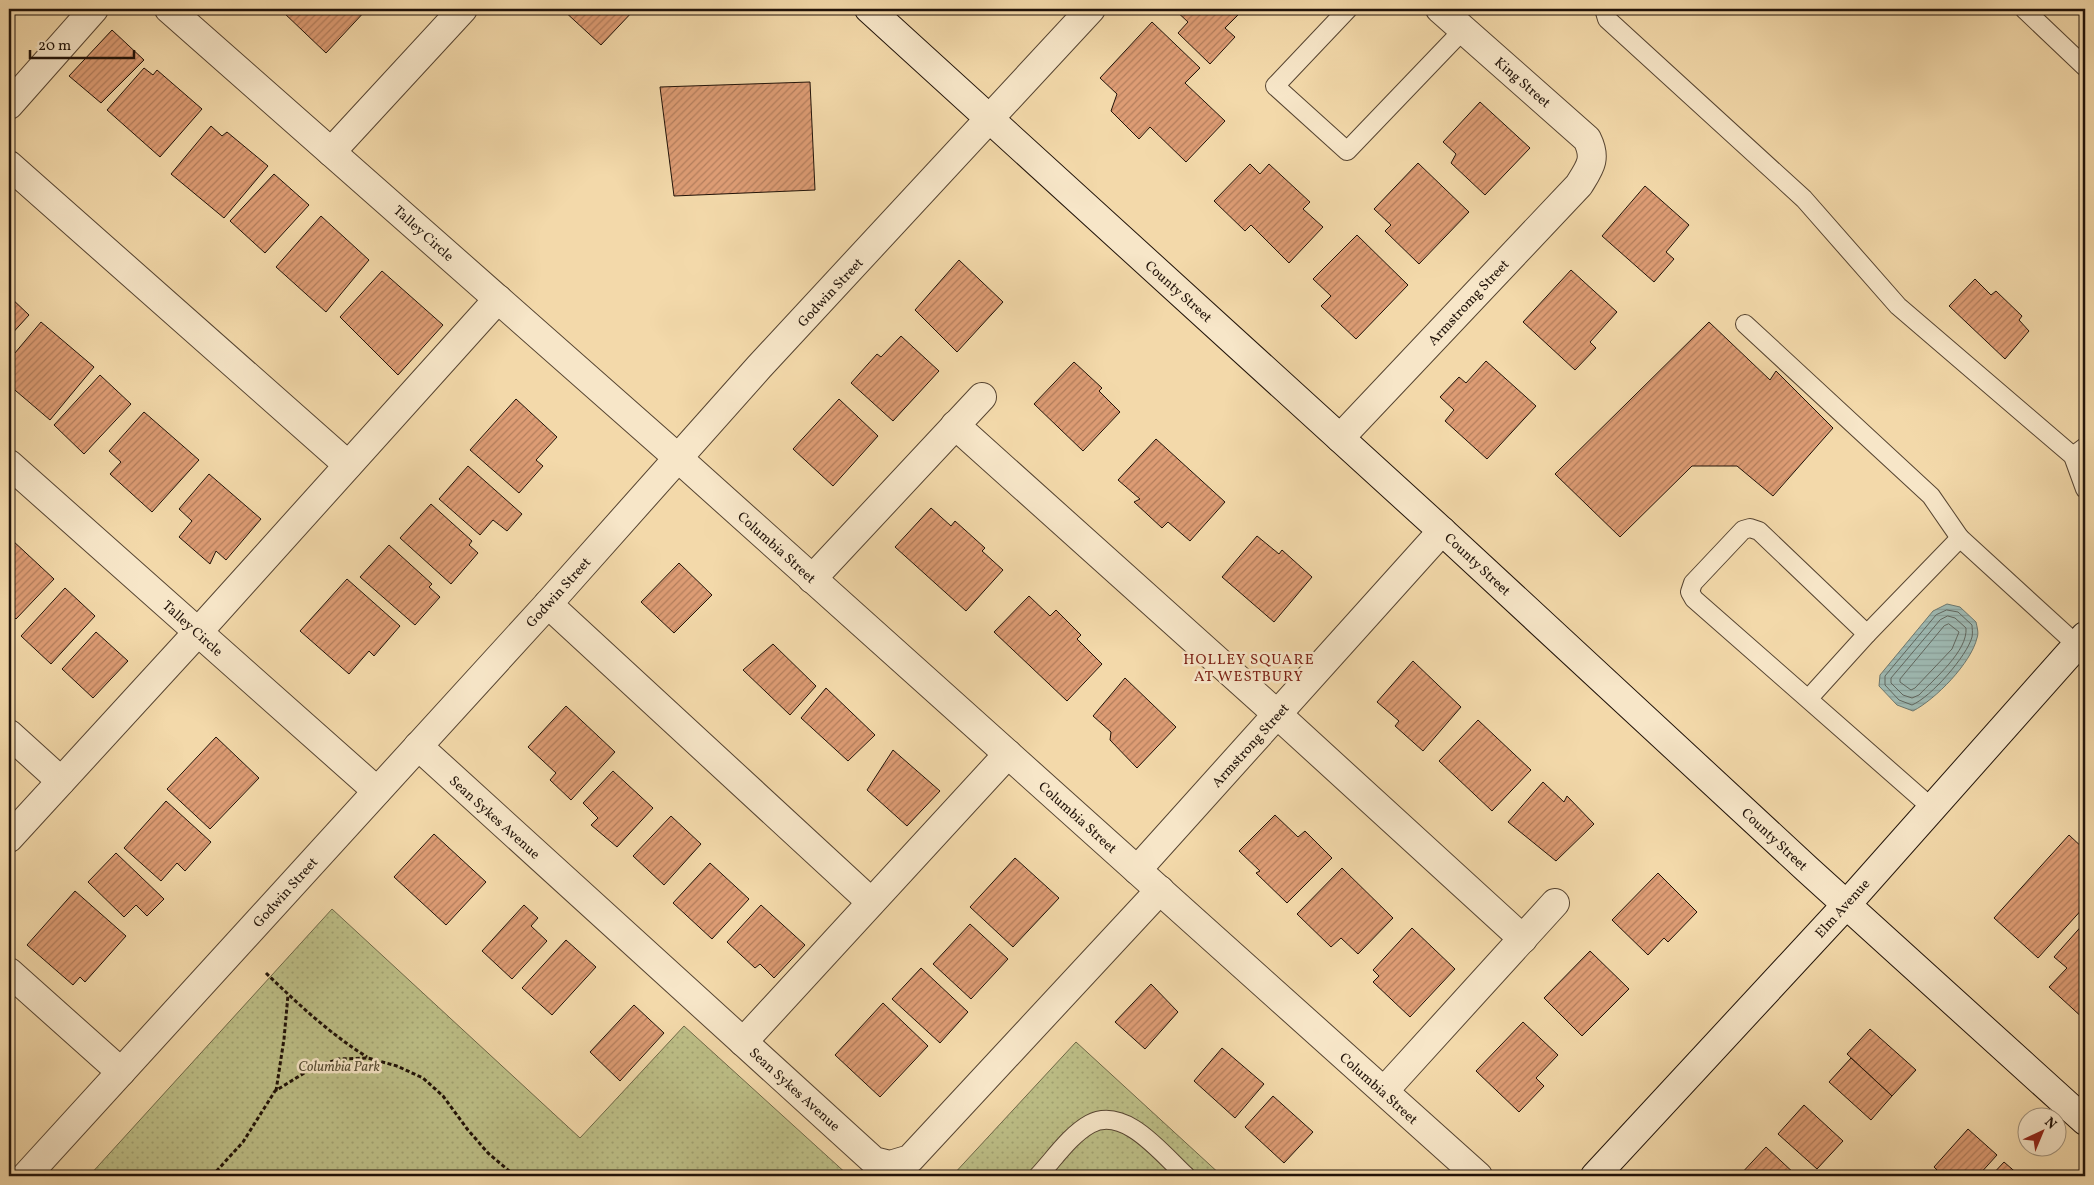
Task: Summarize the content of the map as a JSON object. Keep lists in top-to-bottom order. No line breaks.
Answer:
{"streets":{"street":["King Street","Talley Circle","County Street","Godwin Street","Armstromg Street","Columbia Street","Armstrong Street","Sean Sykes Avenue","Elm Avenue"]},"crossings":[["King Street","Armstromg Street"],["Talley Circle","Godwin Street"],["Talley Circle","Columbia Street"],["County Street","Godwin Street"],["County Street","Armstromg Street"],["County Street","Armstrong Street"],["County Street","Elm Avenue"],["Godwin Street","Columbia Street"],["Godwin Street","Sean Sykes Avenue"],["Columbia Street","Armstrong Street"],["Columbia Street","Sean Sykes Avenue"]],"districts":["HOLLEY SQUARE AT WESTBURY"],"parks":["Columbia Park"],"scale_bar":"20 m","north":"top right"}
